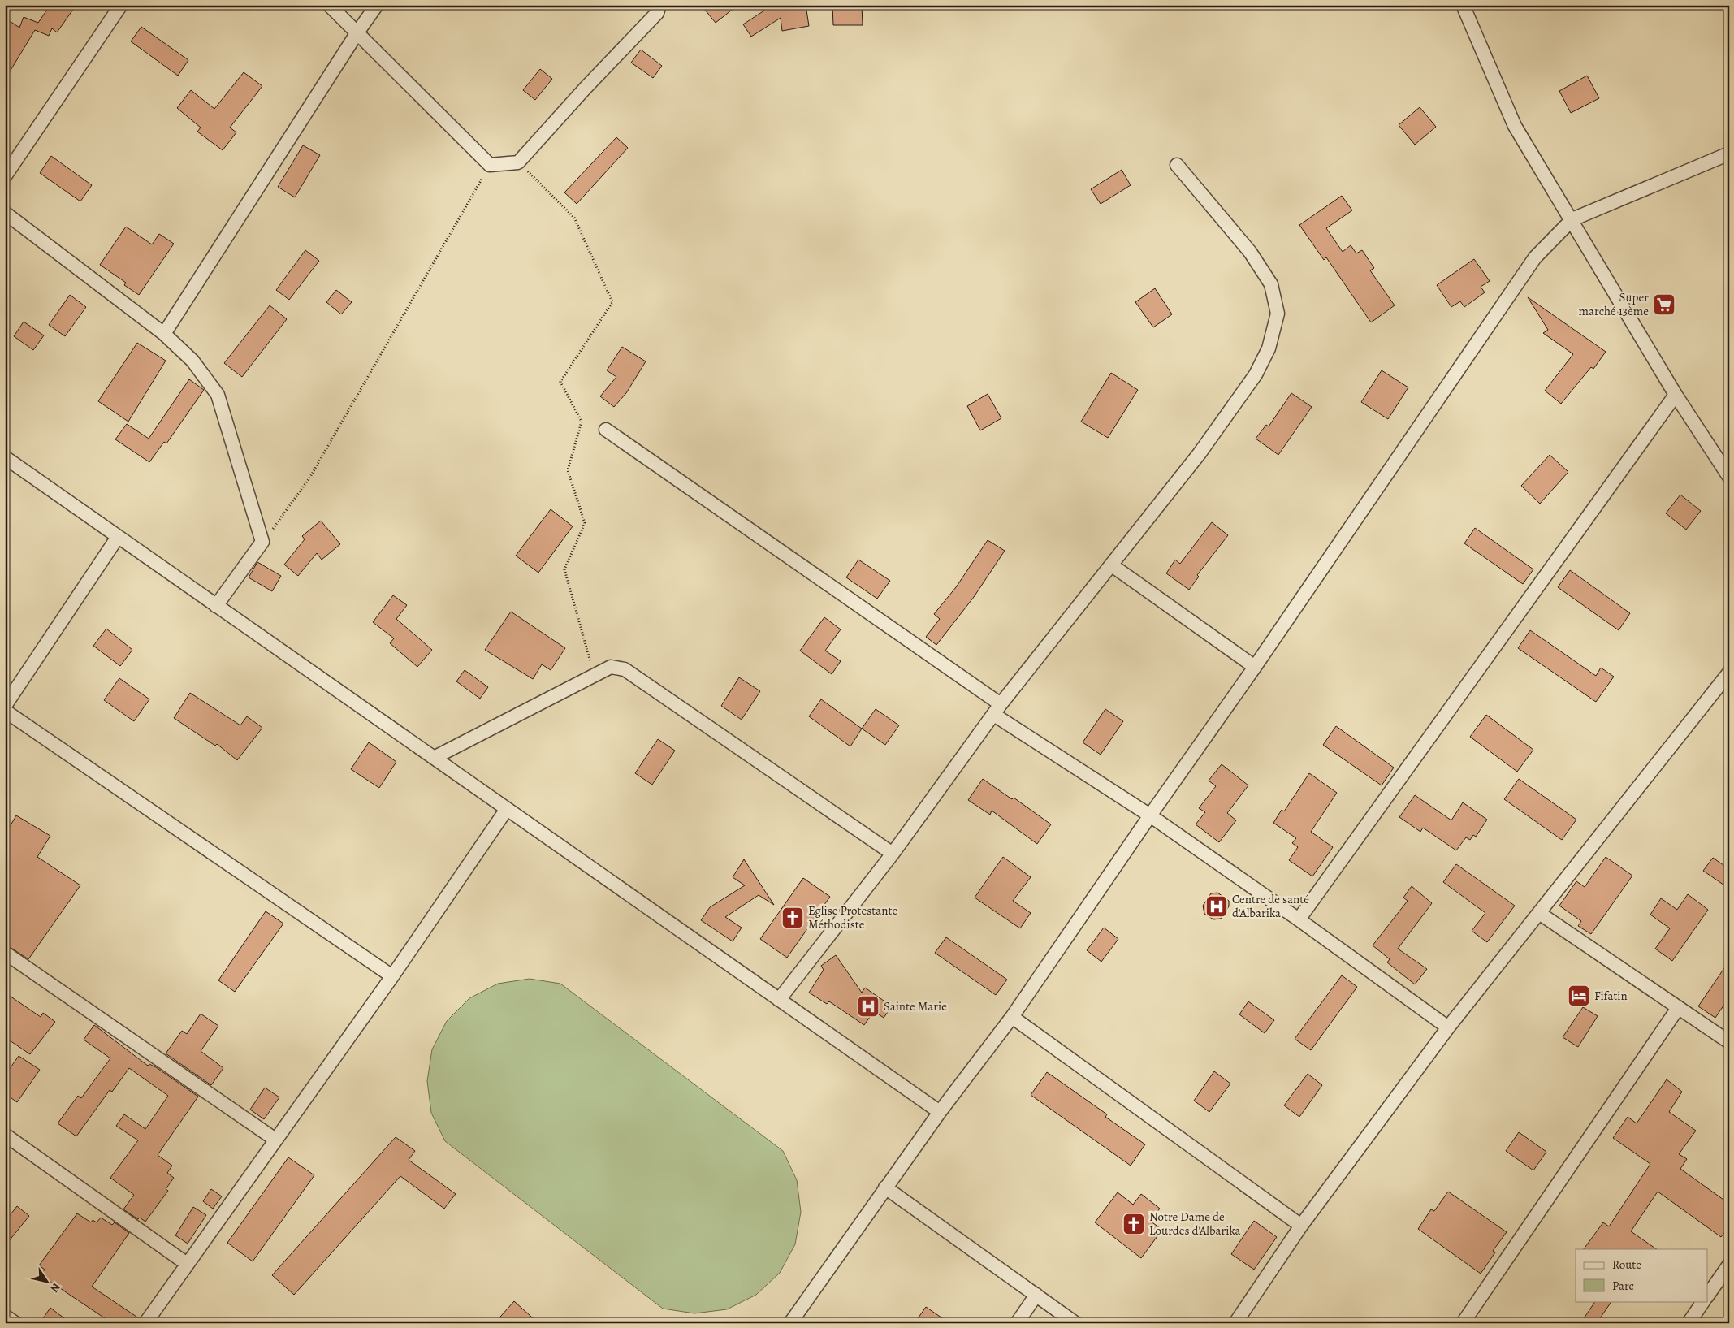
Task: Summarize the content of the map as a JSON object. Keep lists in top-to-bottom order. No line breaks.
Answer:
{"places":{"supermarket":["Super marché 13ème"],"hospital":["Centre de santé d'Albarika","Sainte Marie"],"church":["Eglise Protestante Méthodiste","Notre Dame de Lourdes d'Albarika"],"hotel":["Fifatin"]},"legend":["Route","Parc"],"north":"bottom right"}
